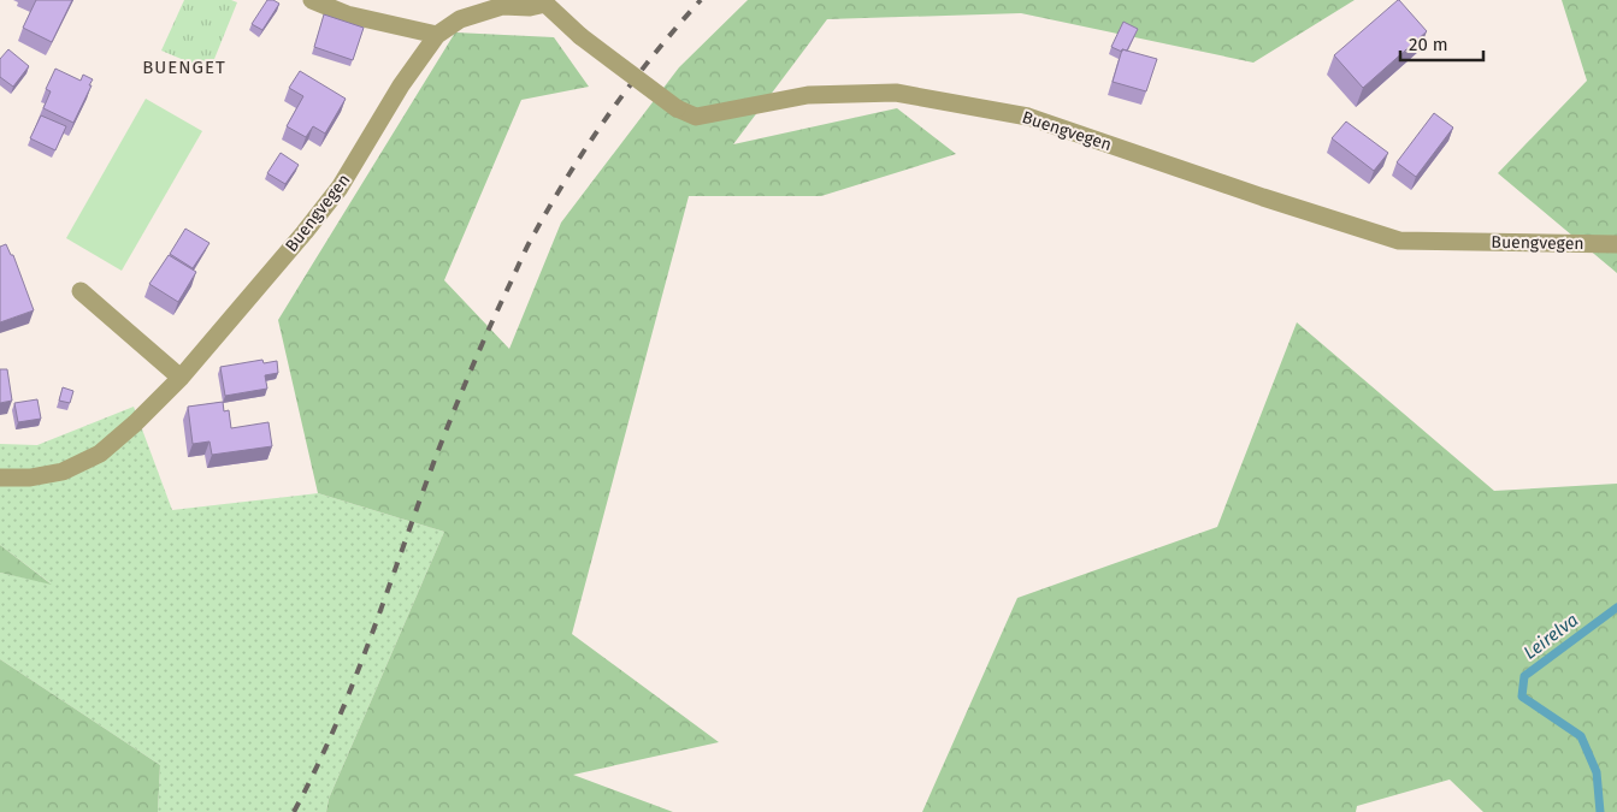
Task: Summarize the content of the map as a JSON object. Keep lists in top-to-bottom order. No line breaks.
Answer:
{"streets":{"street":["Buengvegen"]},"districts":["BUENGET"],"water":["Leirelva"],"scale_bar":"20 m"}
